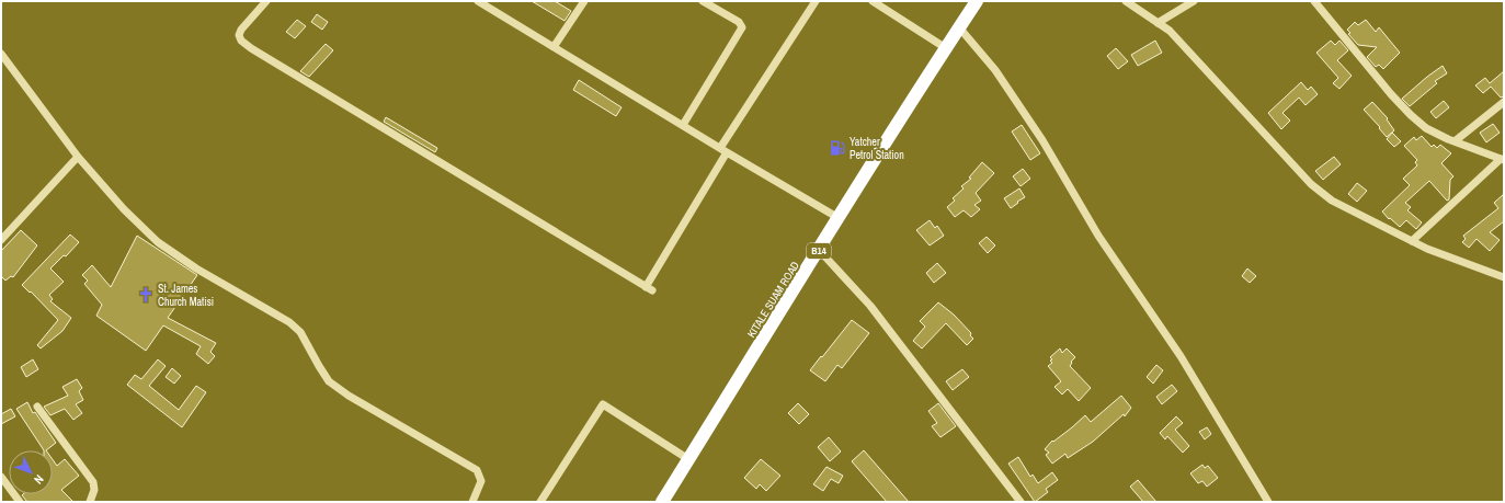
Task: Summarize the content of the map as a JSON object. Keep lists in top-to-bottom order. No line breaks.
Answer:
{"streets":{"highway":["B14","KITALE SUAM ROAD"]},"places":{"fuel station":["Yatcher Petrol Station"],"church":["St. James Church Matisi"]},"north":"bottom right"}
